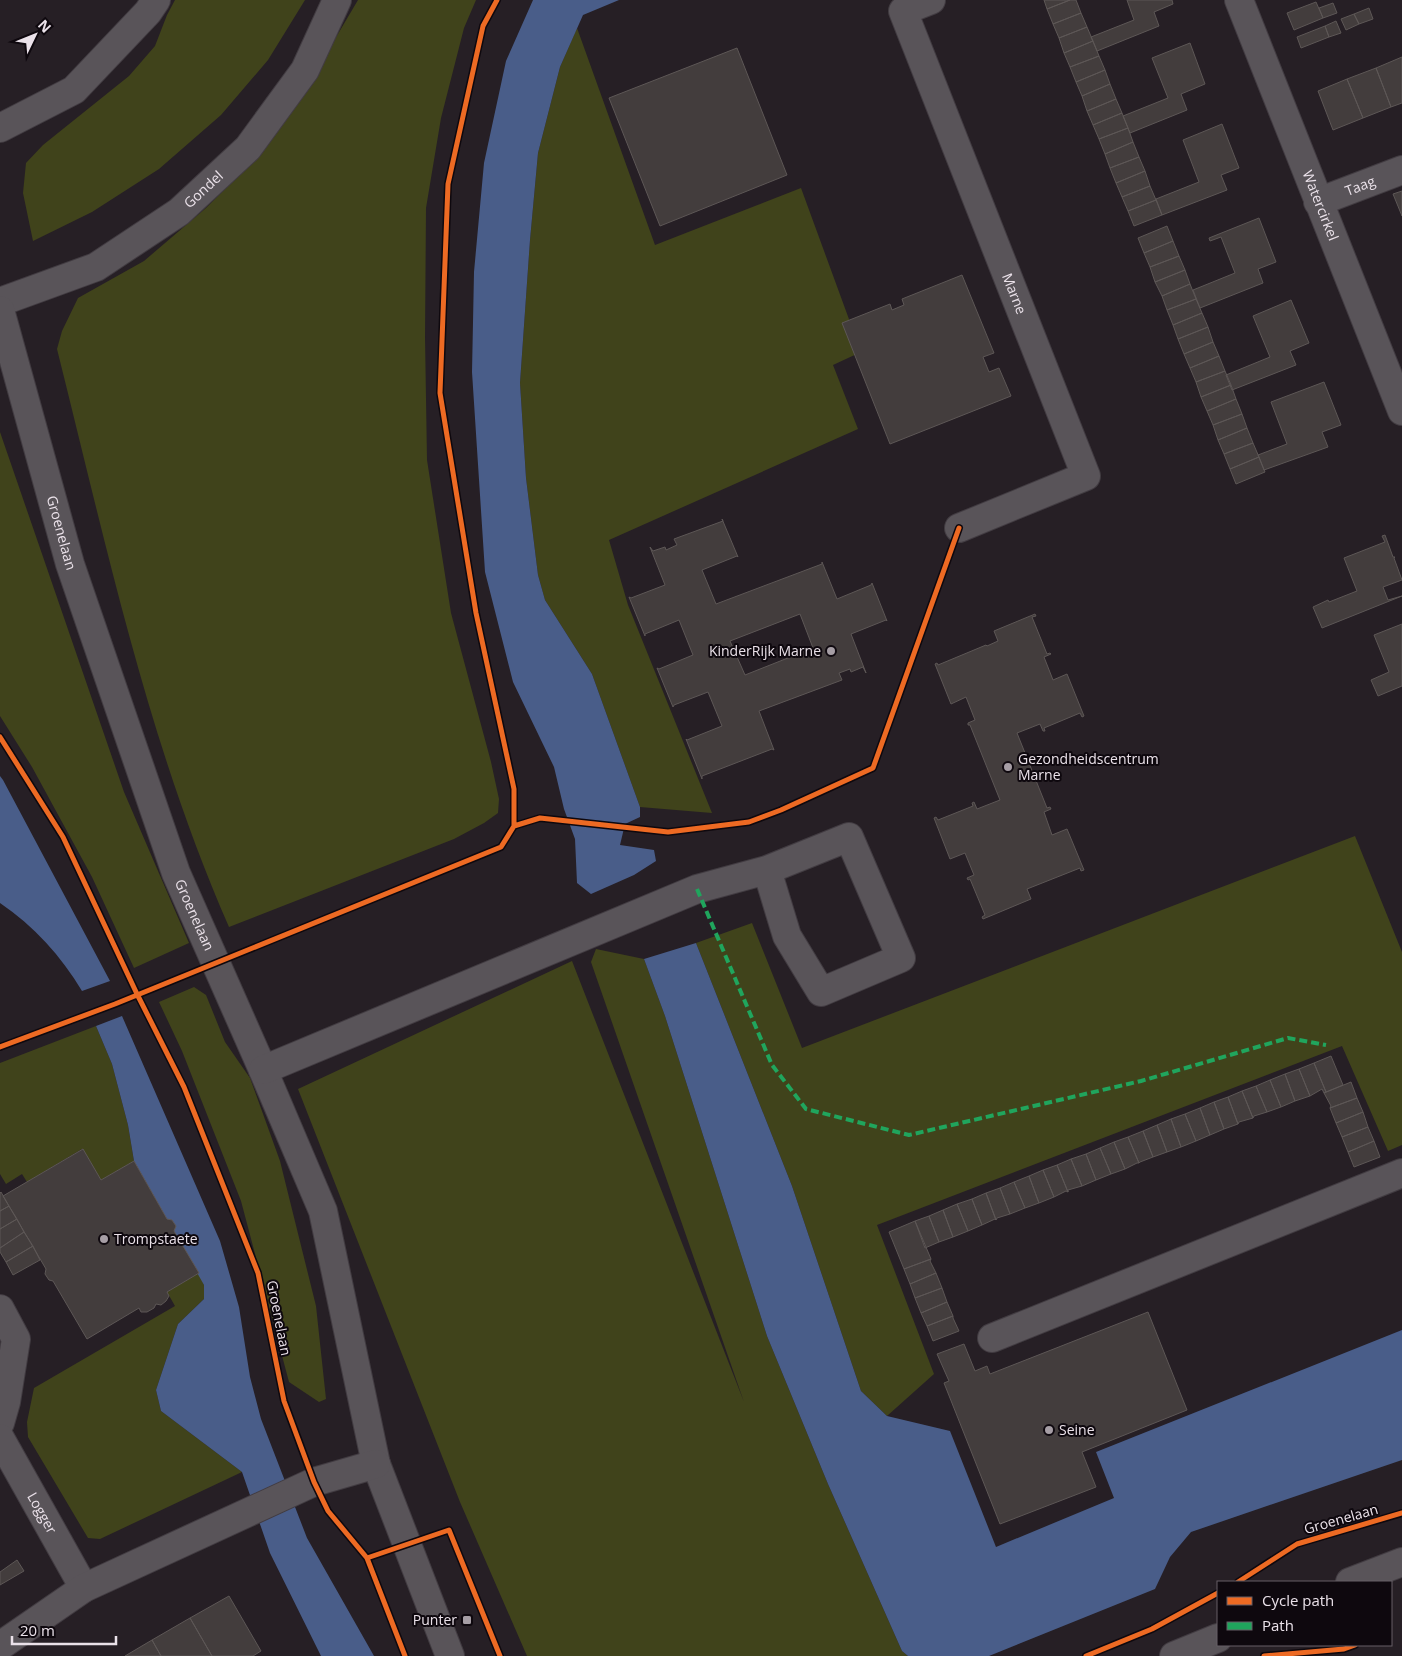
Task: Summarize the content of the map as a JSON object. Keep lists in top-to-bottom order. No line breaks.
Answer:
{"streets":{"street":["Taag","Gondel","Watercirkel","Marne","Groenelaan","Logger"]},"crossings":[["Taag","Watercirkel"]],"places":{"other":["KinderRijk Marne","Gezondheidscentrum Marne","Trompstaete","Seine"],"transit":["Punter"]},"legend":["Cycle path","Path"],"scale_bar":"20 m","north":"top right"}
